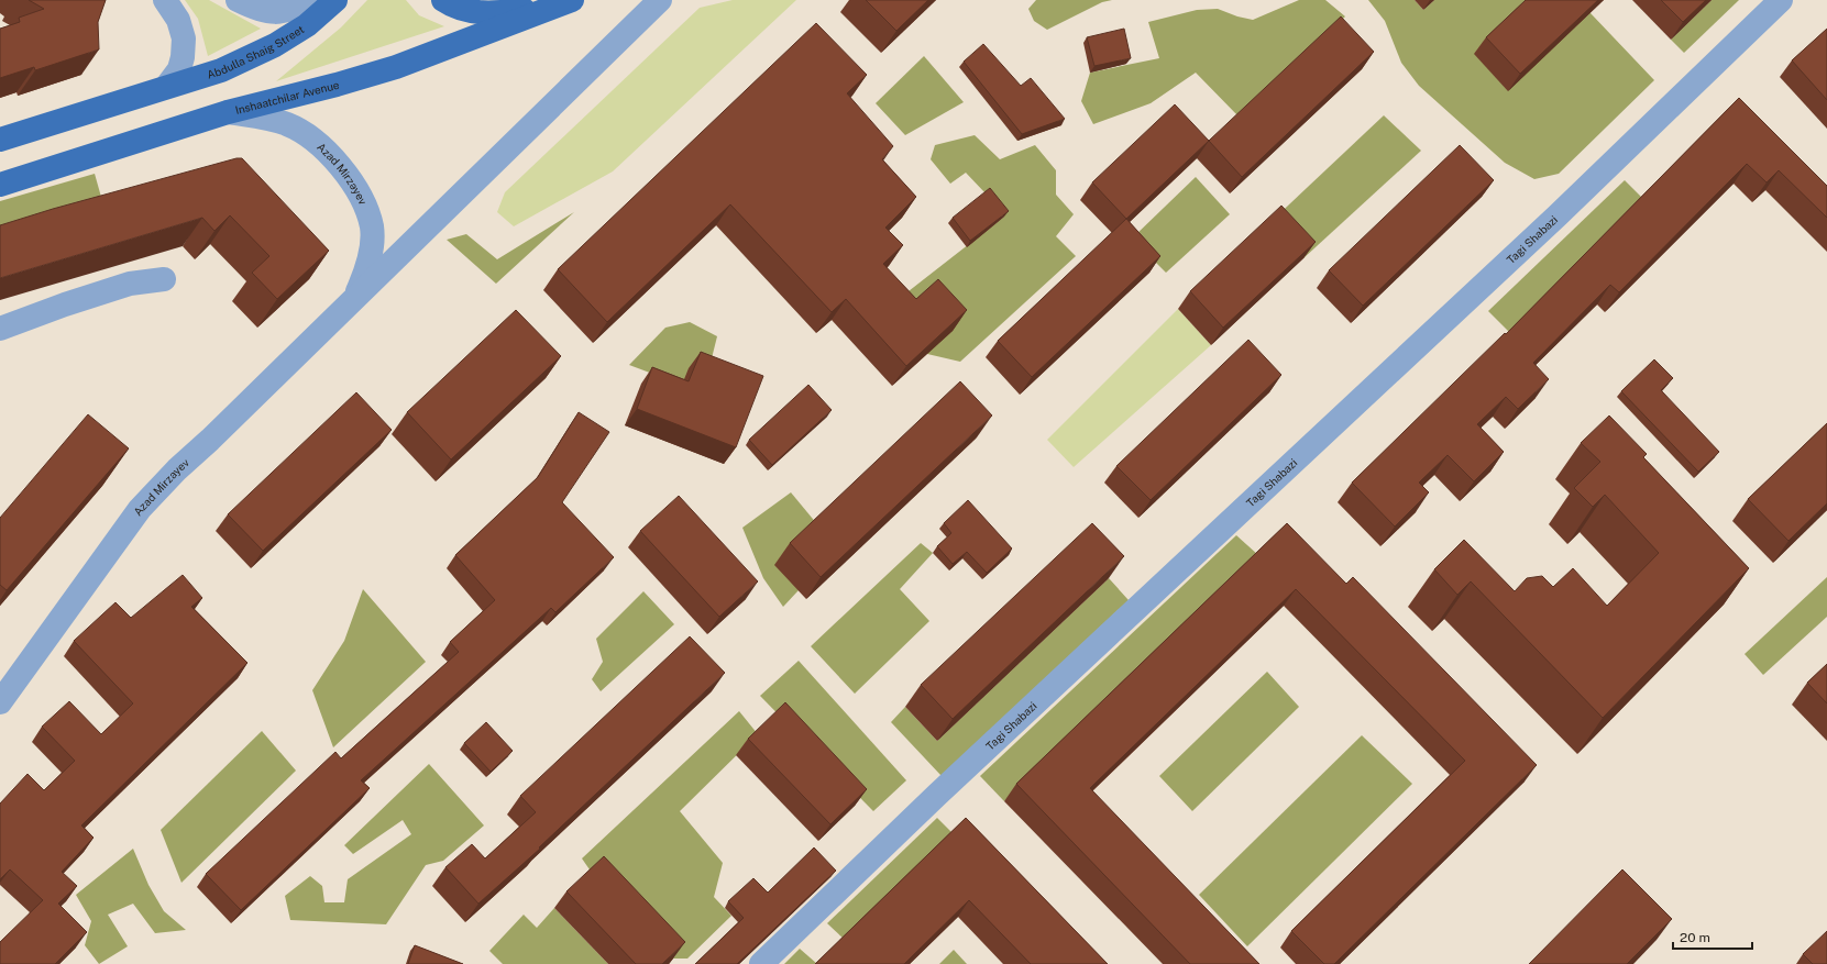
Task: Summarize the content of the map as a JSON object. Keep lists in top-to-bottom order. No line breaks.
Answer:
{"streets":{"main road":["Abdulla Shaig Street","Inshaatchilar Avenue"],"street":["Azad Mirzəyev","Tagi Shabazi","Azad Mirzayev"]},"crossings":[["Inshaatchilar Avenue","Azad Mirzəyev"],["Azad Mirzəyev","Azad Mirzayev"]],"scale_bar":"20 m"}
